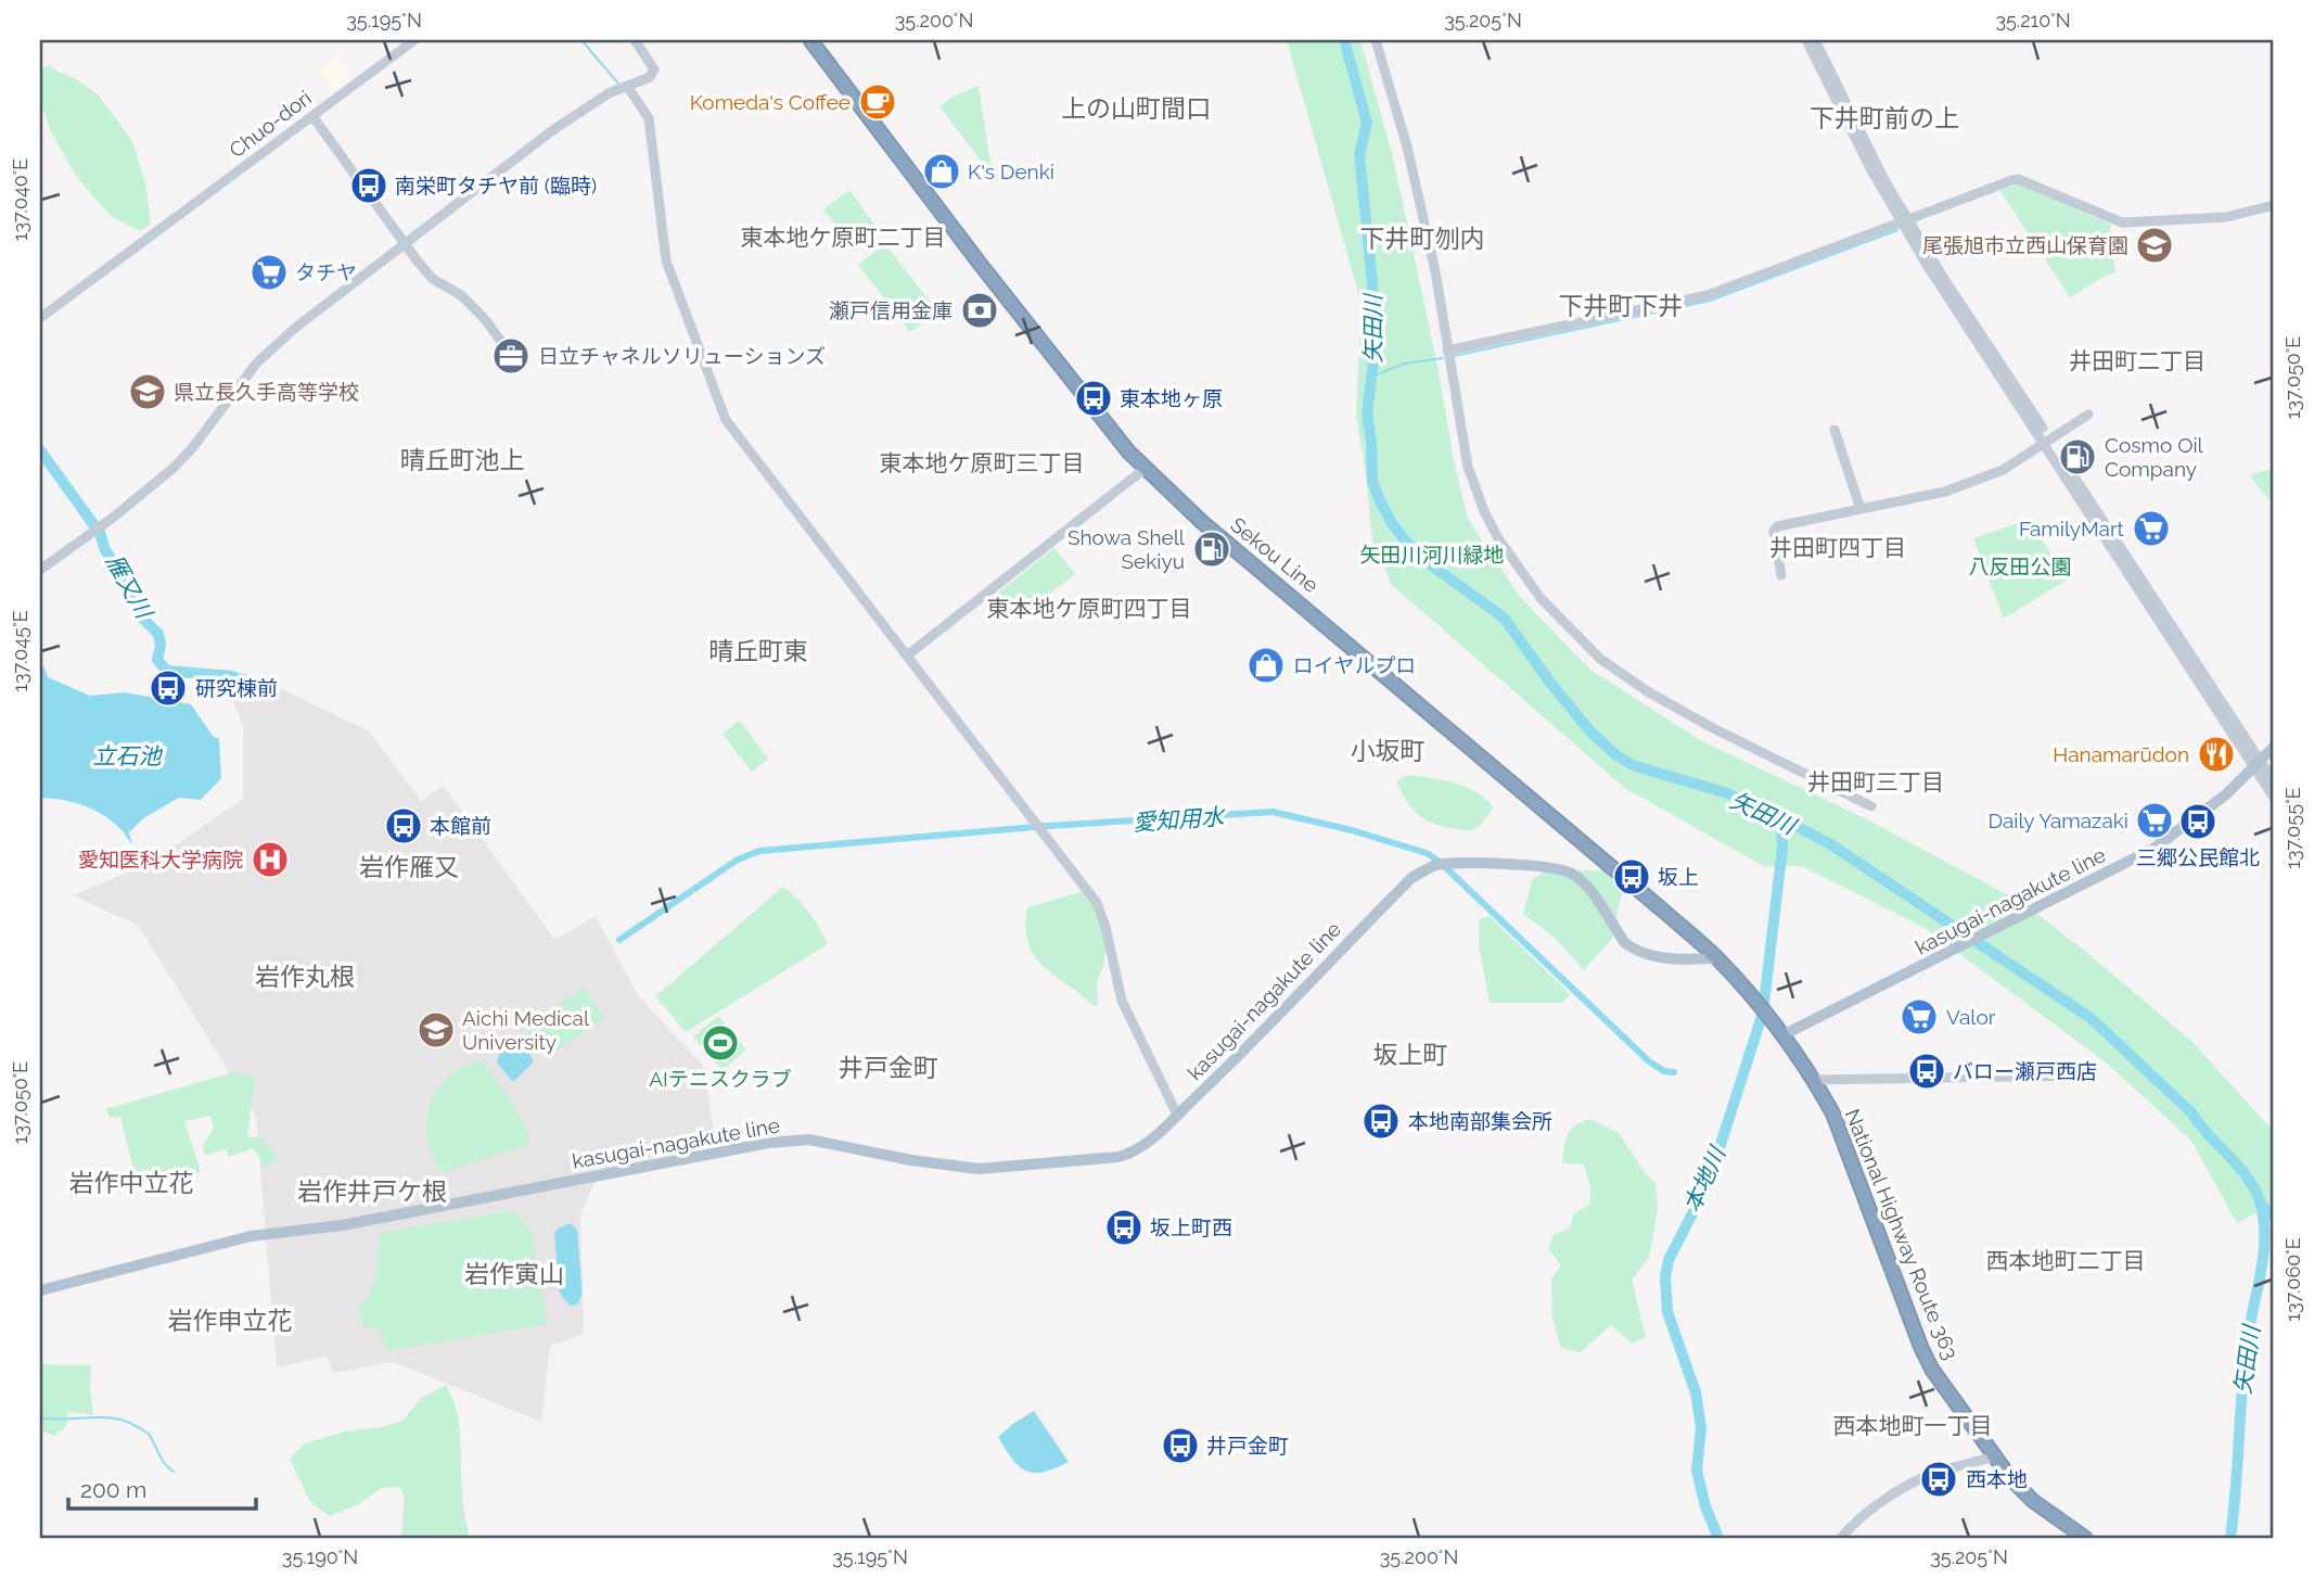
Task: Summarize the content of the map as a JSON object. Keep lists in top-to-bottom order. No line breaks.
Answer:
{"streets":{"highway":["Sekou Line","National Highway Route 363"],"main road":["kasugai-nagakute line"],"street":["Chuo-dori"]},"crossings":[["Sekou Line","kasugai-nagakute line"],["Sekou Line","National Highway Route 363"],["kasugai-nagakute line","National Highway Route 363"]],"districts":["上の山町間口","下井町前の上","東本地ケ原町二丁目","下井町刎内","下井町下井","井田町二丁目","晴丘町池上","東本地ケ原町三丁目","井田町四丁目","東本地ケ原町四丁目","晴丘町東","小坂町","井田町三丁目","岩作雁又","岩作丸根","坂上町","井戸金町","岩作中立花","岩作井戸ケ根","西本地町二丁目","岩作寅山","岩作申立花","西本地町一丁目"],"water":["矢田川","雁又川","立石池","愛知用水","本地川"],"parks":["矢田川河川緑地","八反田公園"],"places":{"cafe":["Komeda's Coffee"],"shop":["K's Denki","ロイヤルプロ"],"bus stop":["南栄町タチヤ前 (臨時)","東本地ヶ原","研究棟前","三郷公民館北","本館前","坂上","バロー瀬戸西店","本地南部集会所","坂上町西","井戸金町","西本地"],"school or university":["尾張旭市立西山保育園","県立長久手高等学校","Aichi Medical University"],"supermarket":["タチヤ","FamilyMart","Daily Yamazaki","Valor"],"bank":["瀬戸信用金庫"],"office":["日立チャネルソリューションズ"],"fuel station":["Cosmo Oil Company","Showa Shell Sekiyu"],"restaurant":["Hanamarūdon"],"hospital":["愛知医科大学病院"],"sports":["AIテニスクラブ"]},"scale_bar":"200 m","coordinates":["35.195°N","35.200°N","35.205°N","35.210°N","137.040°E","137.050°E","137.045°E","137.055°E","137.060°E","35.190°N"]}
